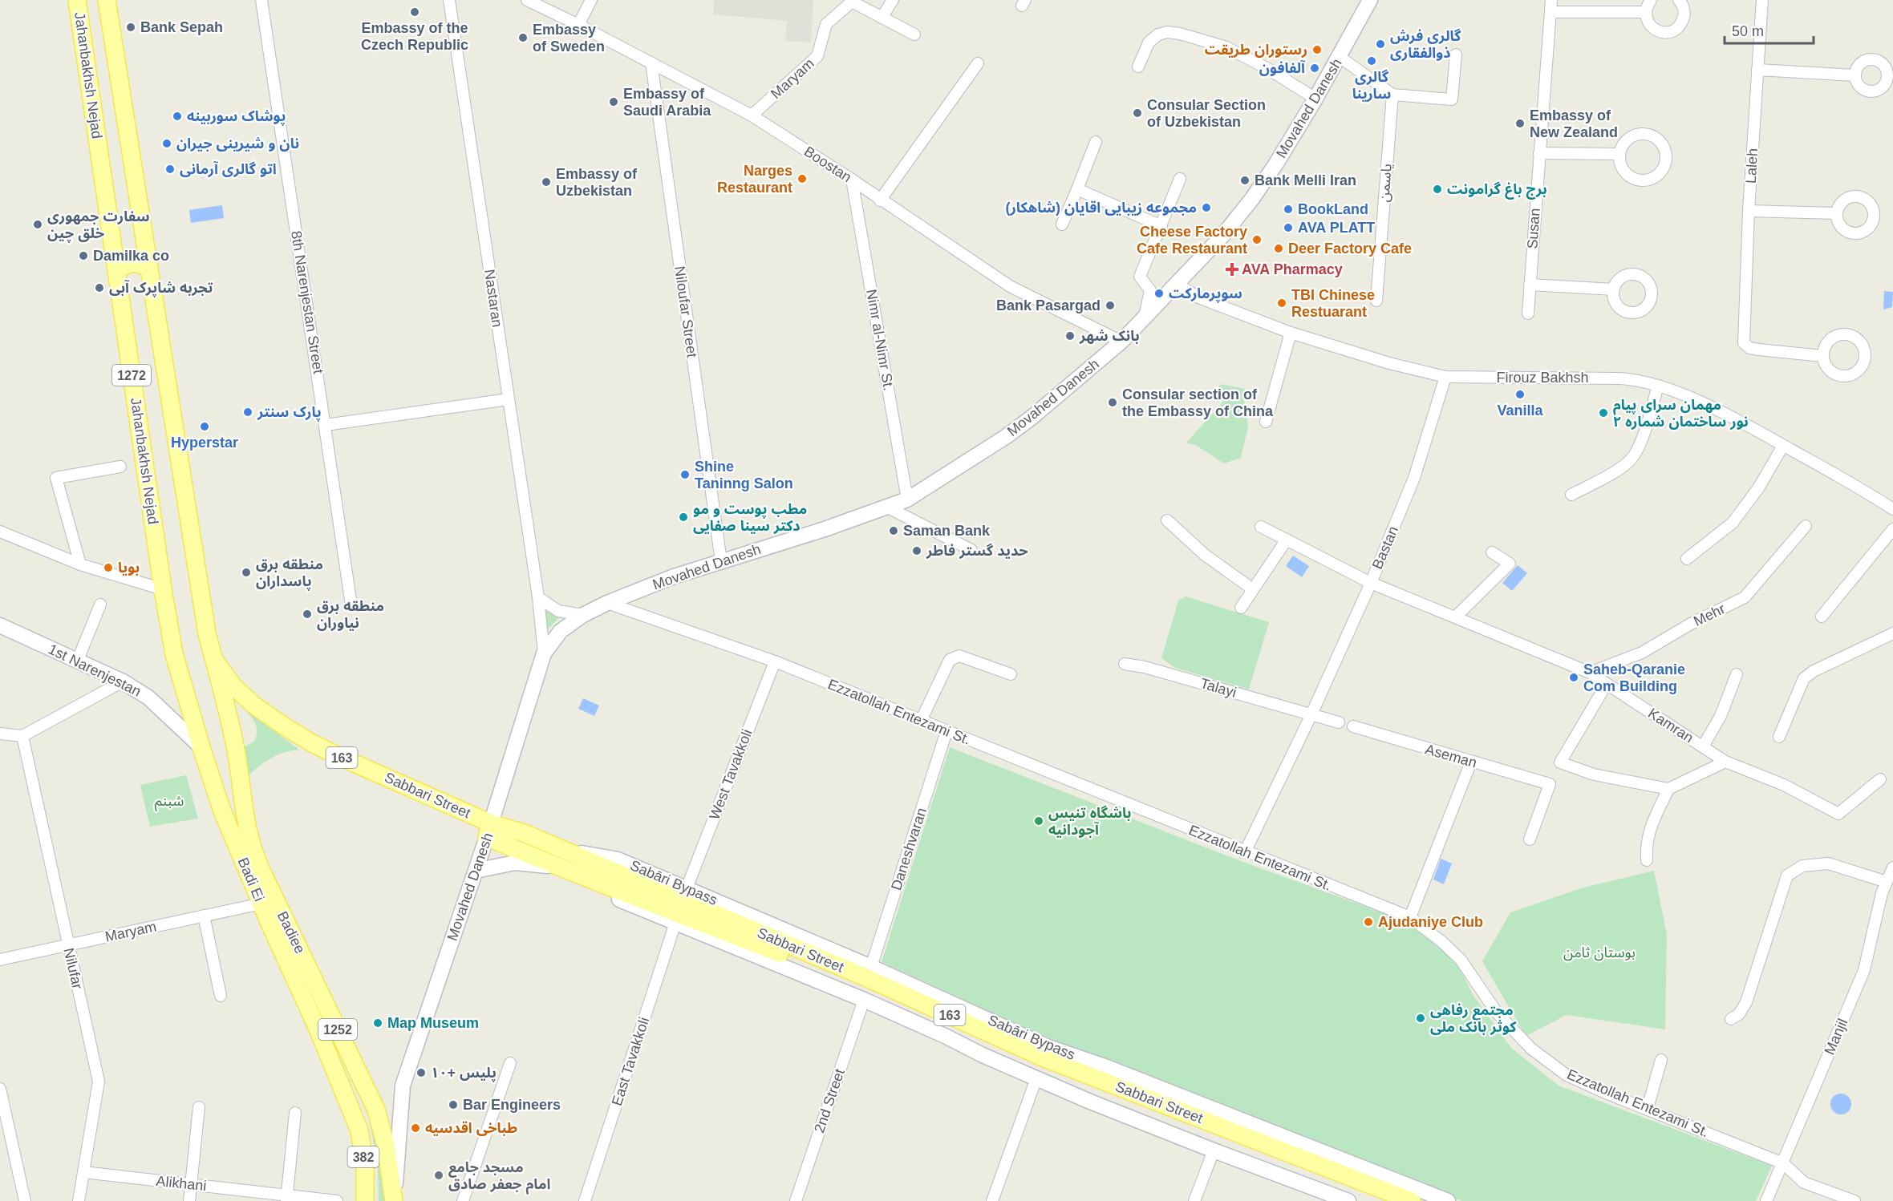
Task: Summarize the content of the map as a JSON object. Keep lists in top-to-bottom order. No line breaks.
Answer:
{"streets":{"main road":["Jahanbakhsh Nejad","Movahed Danesh","1272","1st Narenjestan","163","Sabbari Street","Badi Ei","Sabāri Bypass","Badiee","1252","382"],"street":["Maryam","Boostan","Laleh","یاسمن","Susan","Nastaran","8th Narenjestan Street","Niloufar Street","Nimr al-Nimr St.","Firouz Bakhsh","Bastan","Mehr","Talayi","Ezzatollah Entezami St.","Kamran","Aseman","West Tavakkoli","Daneshvaran","Nilufar","Manjil","East Tavakkoli","2nd Street","Alikhani"]},"crossings":[["Jahanbakhsh Nejad","1st Narenjestan"],["Jahanbakhsh Nejad","Sabbari Street"],["Jahanbakhsh Nejad","Badi Ei"],["Jahanbakhsh Nejad","Badiee"],["Maryam","Boostan"],["Maryam","Badi Ei"],["Maryam","Nilufar"],["Movahed Danesh","Boostan"],["Movahed Danesh","Nastaran"],["Movahed Danesh","Niloufar Street"],["Movahed Danesh","Nimr al-Nimr St."],["Movahed Danesh","Firouz Bakhsh"],["Movahed Danesh","Ezzatollah Entezami St."],["Movahed Danesh","Sabbari Street"],["Movahed Danesh","Badiee"],["Boostan","Niloufar Street"],["Boostan","Nimr al-Nimr St."],["Firouz Bakhsh","Bastan"],["Bastan","Talayi"],["Bastan","Ezzatollah Entezami St."],["Bastan","Kamran"],["Mehr","Kamran"],["1st Narenjestan","Badi Ei"],["Ezzatollah Entezami St.","West Tavakkoli"],["Ezzatollah Entezami St.","Daneshvaran"],["Ezzatollah Entezami St.","Manjil"],["West Tavakkoli","Sabāri Bypass"],["Sabbari Street","Sabāri Bypass"],["Sabbari Street","Badiee"],["Daneshvaran","Sabāri Bypass"],["Badi Ei","382"],["Nilufar","Alikhani"]],"parks":["شبنم","بوستان ثامن"],"places":{"other":["Embassy of the Czech Republic","Bank Sepah","Embassy of Sweden","گالری فرش ذوالفقاری","رستوران طریقت","گالری سارینا","آلفافون","Embassy of Saudi Arabia","Consular Section of Uzbekistan","پوشاک سوربینه","Embassy of New Zealand","نان و شیرینی جیران","اتو گالری آرمانی","Narges Restaurant","Bank Melli Iran","Embassy of Uzbekistan","برج باغ گرامونت","مجموعه زیبایی اقایان (شاهکار)","BookLand","سفارت جمهوری خلق چین","AVA PLATT","Cheese Factory Cafe Restaurant","Deer Factory Cafe","Damilka co","تجربه شاپرک آبی","سوپرمارکت","TBI Chinese Restuarant","Bank Pasargad","بانک شهر","Vanilla","Consular section of the Embassy of China","پارک سنتر","مهمان سرای پیام نور ساختمان شماره ۲","Hyperstar","Shine Taninng Salon","مطب پوست و مو دکتر سینا صفایی","Saman Bank","حدید گستر فاطر","بویا","منطقه برق پاسداران","منطقه برق نیاوران","Saheb-Qaranie Com Building","باشگاه تنیس آجودانیه","Ajudaniye Club","مجتمع رفاهی کوثر بانک ملی","Map Museum","پلیس +۱۰","Bar Engineers","طباخى اقدسيه","مسجد جامع امام جعفر صادق"],"health":["AVA Pharmacy"]},"scale_bar":"50 m"}
